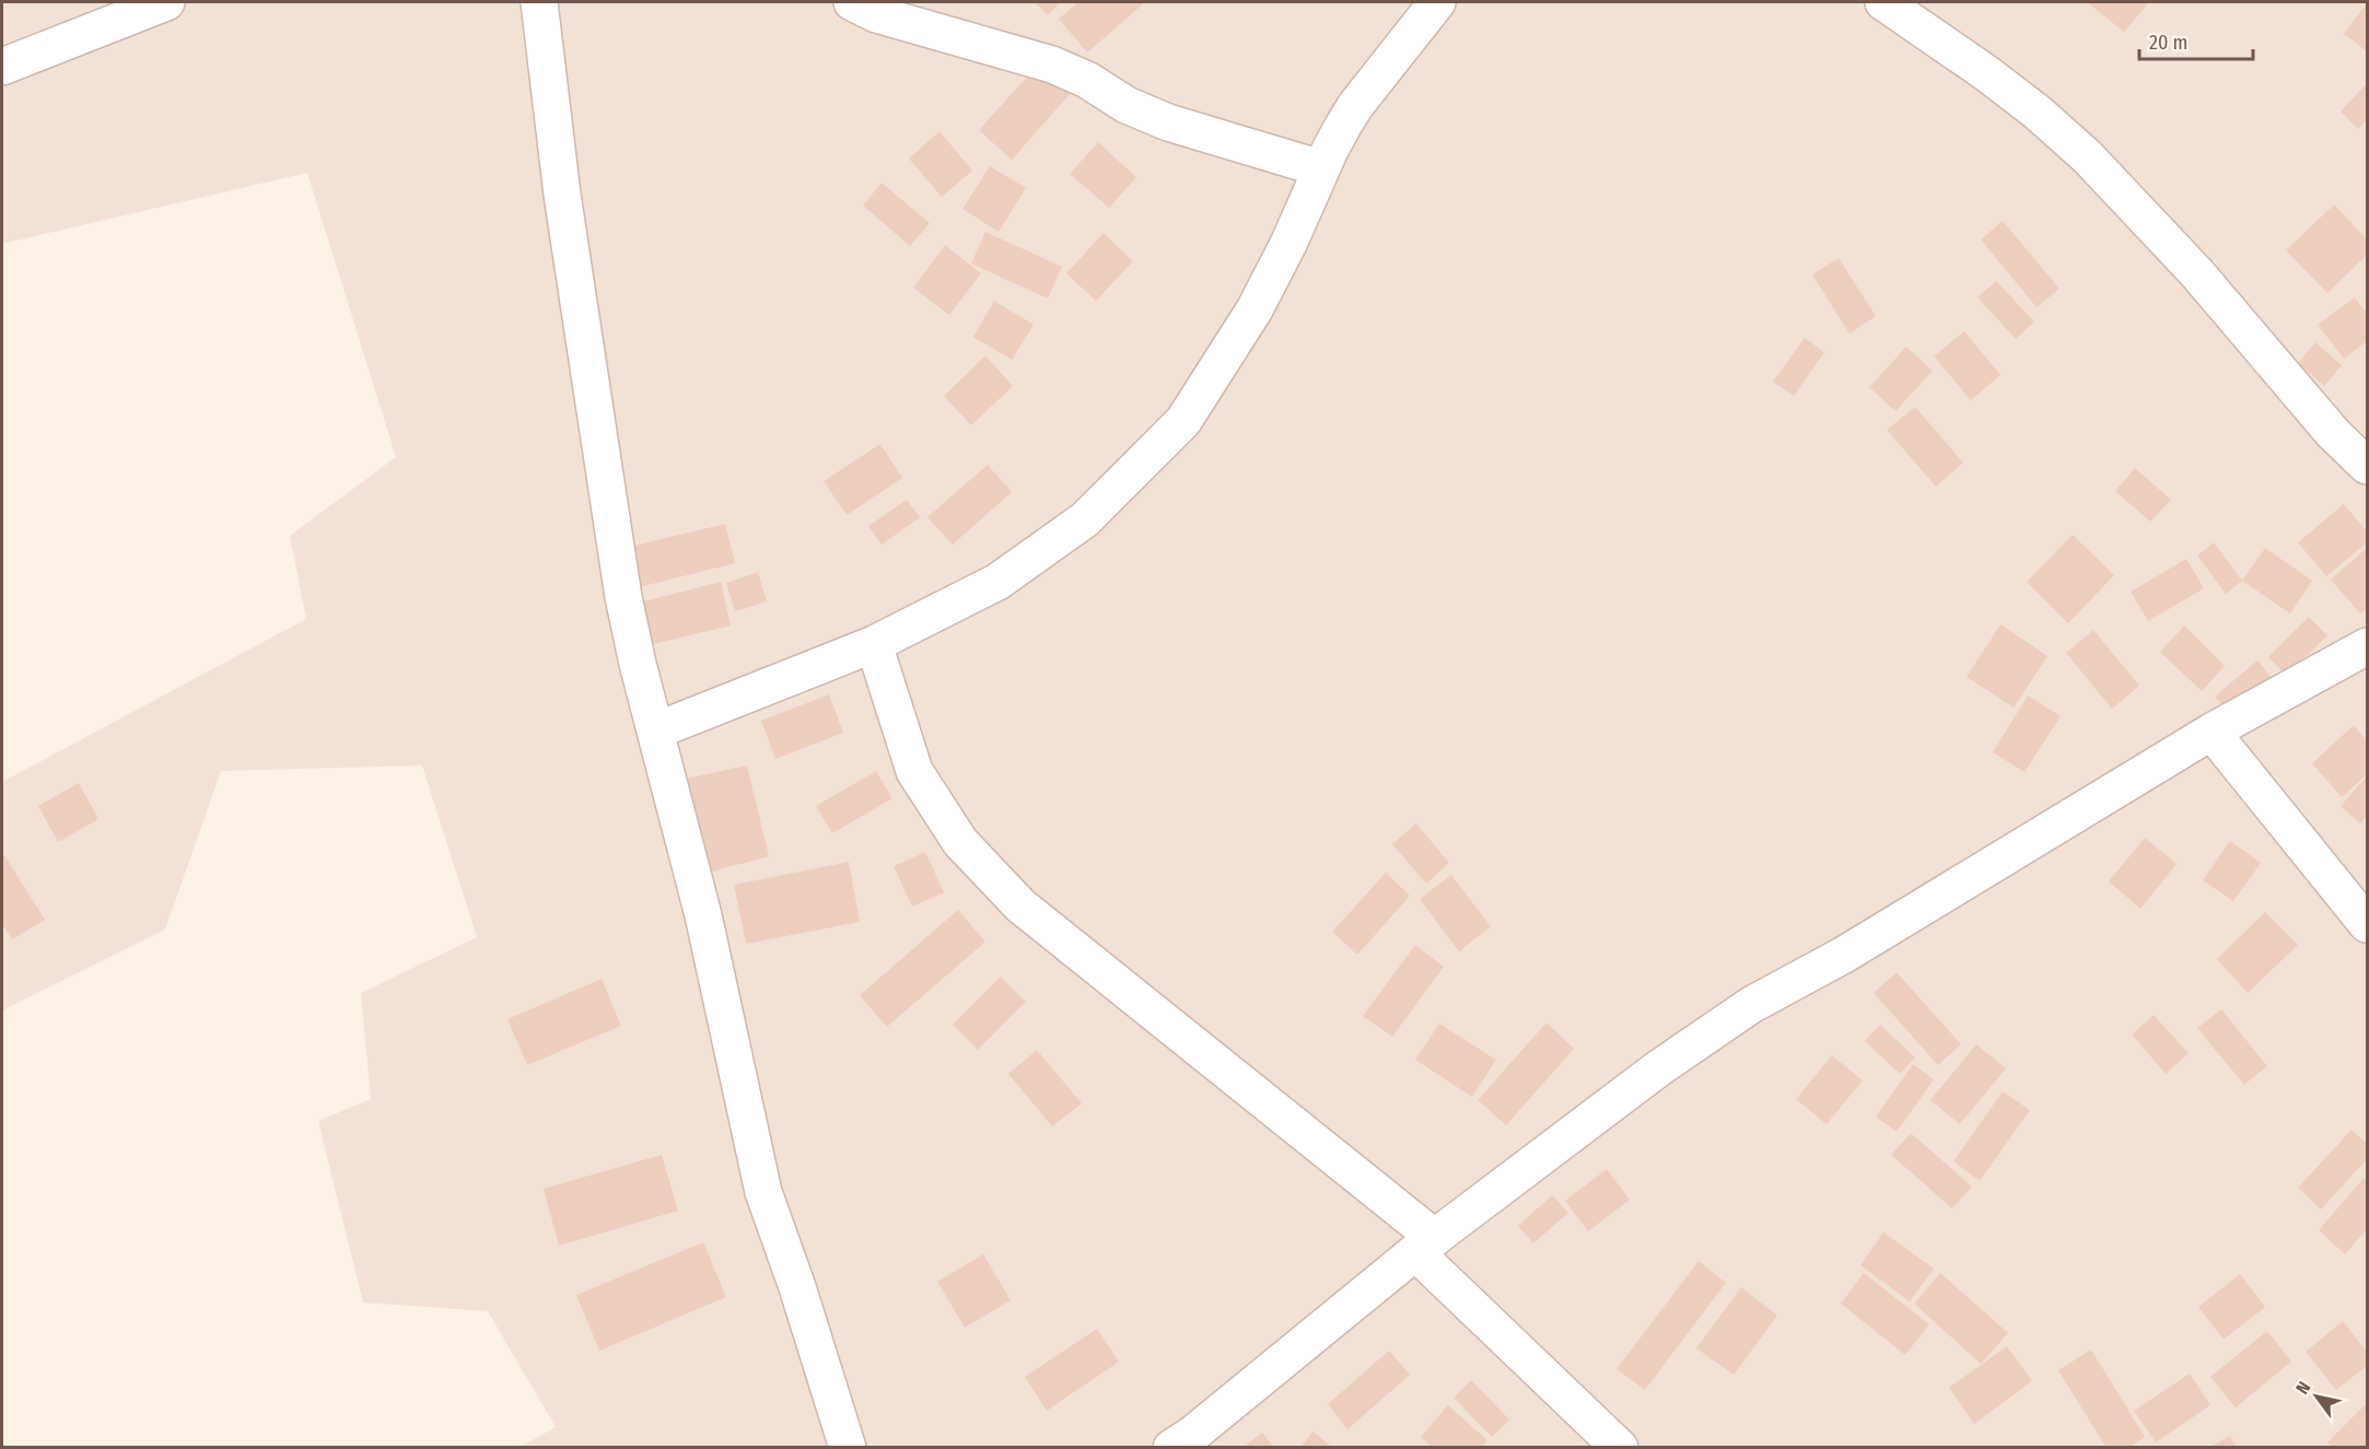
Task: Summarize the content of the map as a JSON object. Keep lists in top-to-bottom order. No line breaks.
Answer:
{"scale_bar":"20 m","north":"top left"}
